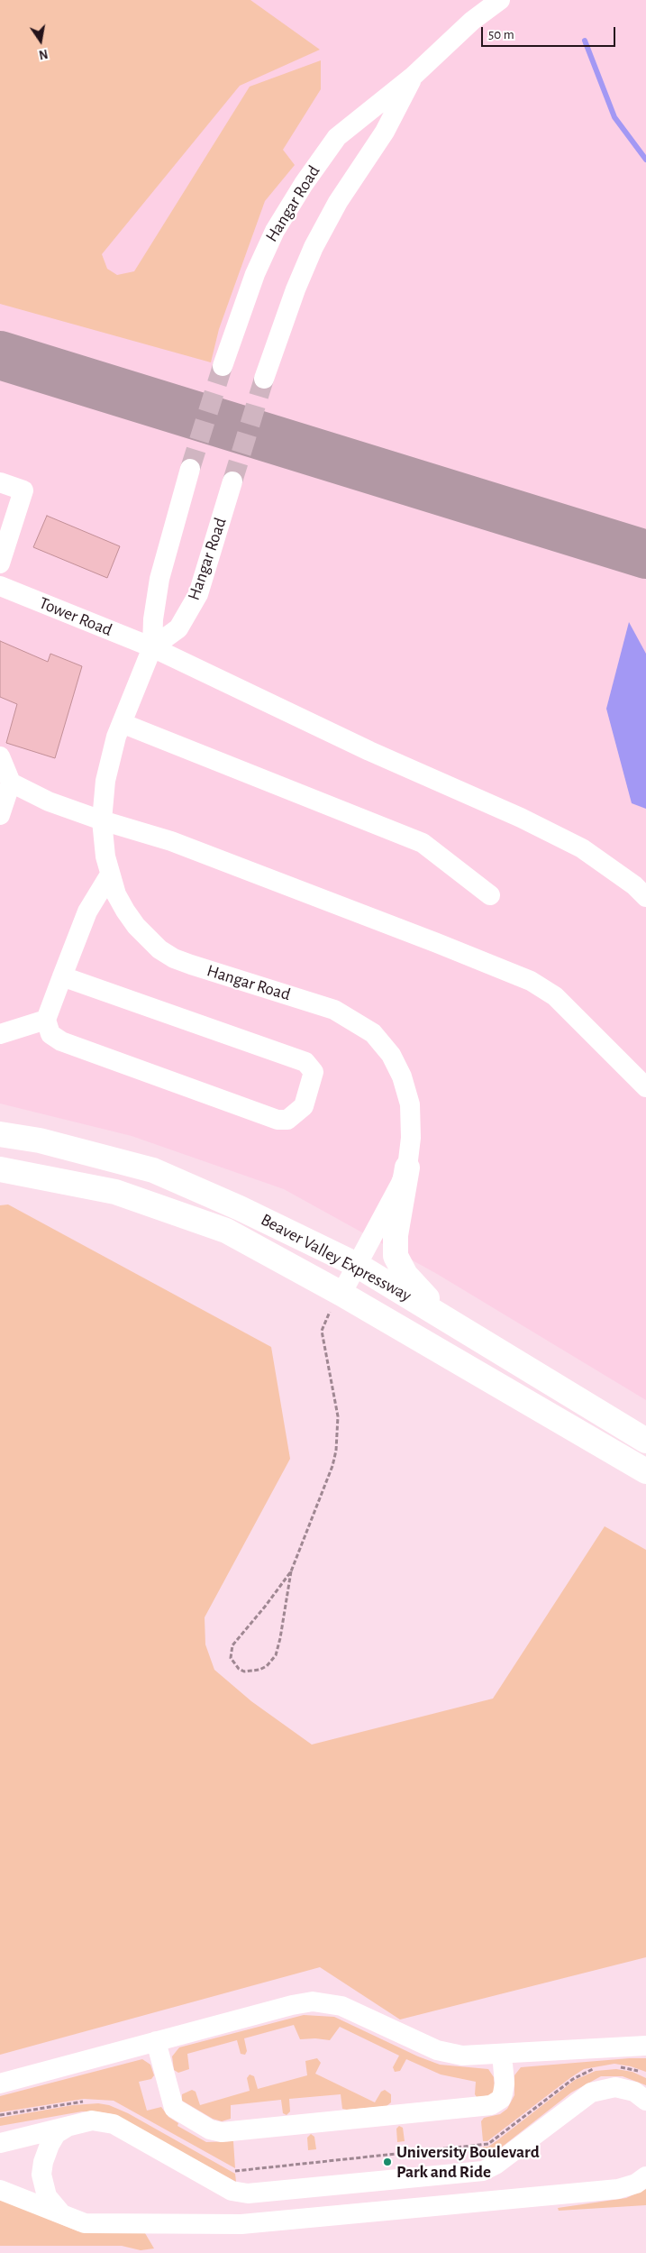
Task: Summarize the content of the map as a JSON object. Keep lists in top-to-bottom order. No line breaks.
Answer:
{"streets":{"highway":["Beaver Valley Expressway"],"street":["Hangar Road","Tower Road"]},"crossings":[["Hangar Road","Tower Road"],["Hangar Road","Beaver Valley Expressway"]],"places":["University Boulevard Park and Ride"],"scale_bar":"50 m","north":"bottom"}
